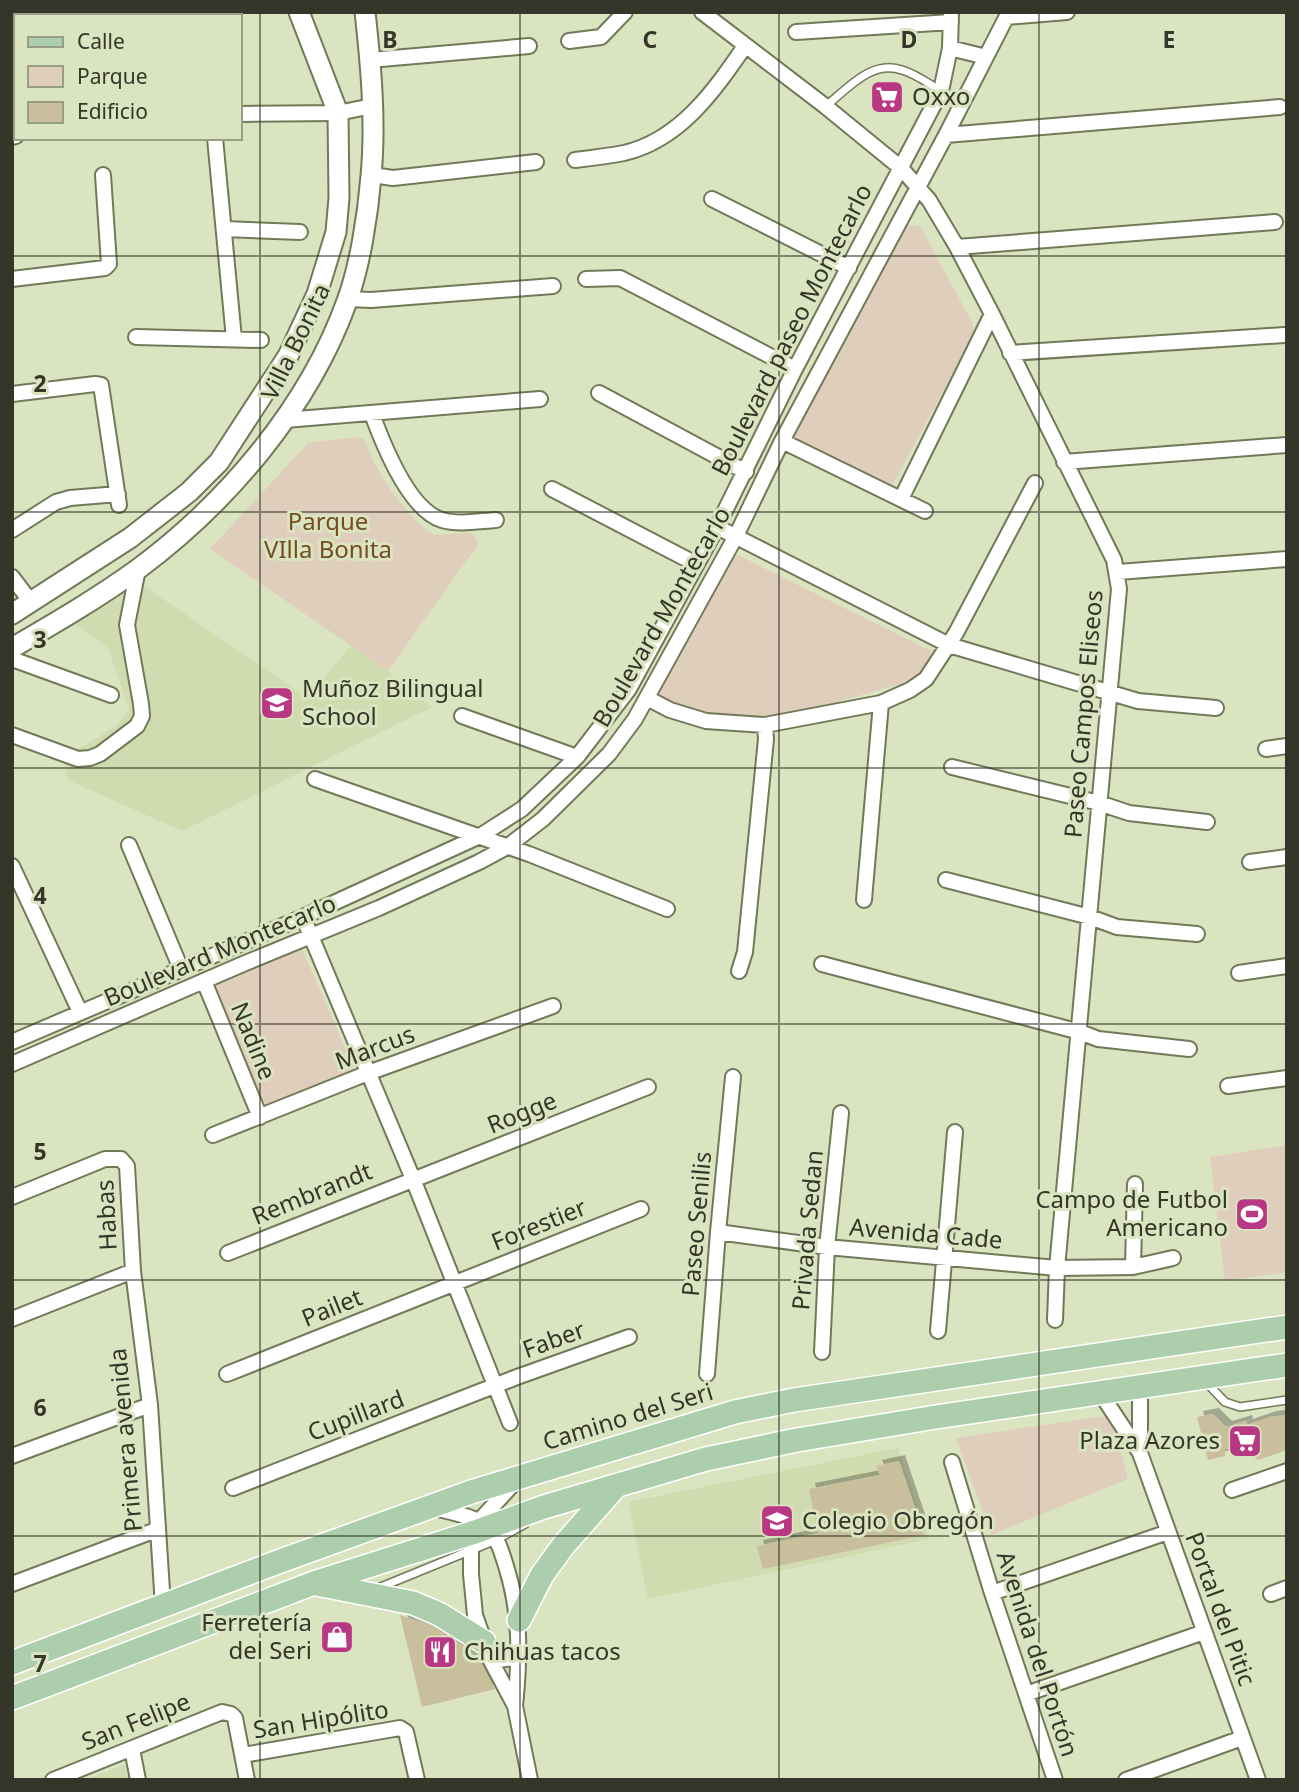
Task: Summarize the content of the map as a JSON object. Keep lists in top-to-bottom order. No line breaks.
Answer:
{"streets":{"main road":["Camino del Seri"],"street":["Boulevard paseo Montecarlo","Villa Bonita","Boulevard Montecarlo","Paseo Campos Eliseos","Nadine","Marcus","Rogge","Rembrandt","Habas","Paseo Senilis","Forestier","Privada Sedan","Avenida Cade","Pailet","Faber","Cupillard","Primera avenida","Portal del Pitic","Avenida del Portón","San Hipólito","San Felipe"]},"crossings":[["Boulevard paseo Montecarlo","Paseo Campos Eliseos"],["Boulevard Montecarlo","Paseo Campos Eliseos"],["Boulevard Montecarlo","Nadine"],["Paseo Campos Eliseos","Avenida Cade"],["Nadine","Marcus"],["Rogge","Rembrandt"],["Habas","Primera avenida"],["Paseo Senilis","Avenida Cade"],["Forestier","Pailet"],["Privada Sedan","Avenida Cade"],["Faber","Cupillard"],["Camino del Seri","Primera avenida"],["San Hipólito","San Felipe"]],"parks":["Parque VIlla Bonita"],"places":{"supermarket":["Oxxo","Plaza Azores"],"school or university":["Muñoz Bilingual School","Colegio Obregón"],"sports":["Campo de Futbol Americano"],"shop":["Ferretería del Seri"],"restaurant":["Chihuas tacos"]},"legend":["Calle","Parque","Edificio"],"grid":{"columns":["B","C","D","E"],"rows":["2","3","4","5","6","7"]}}
